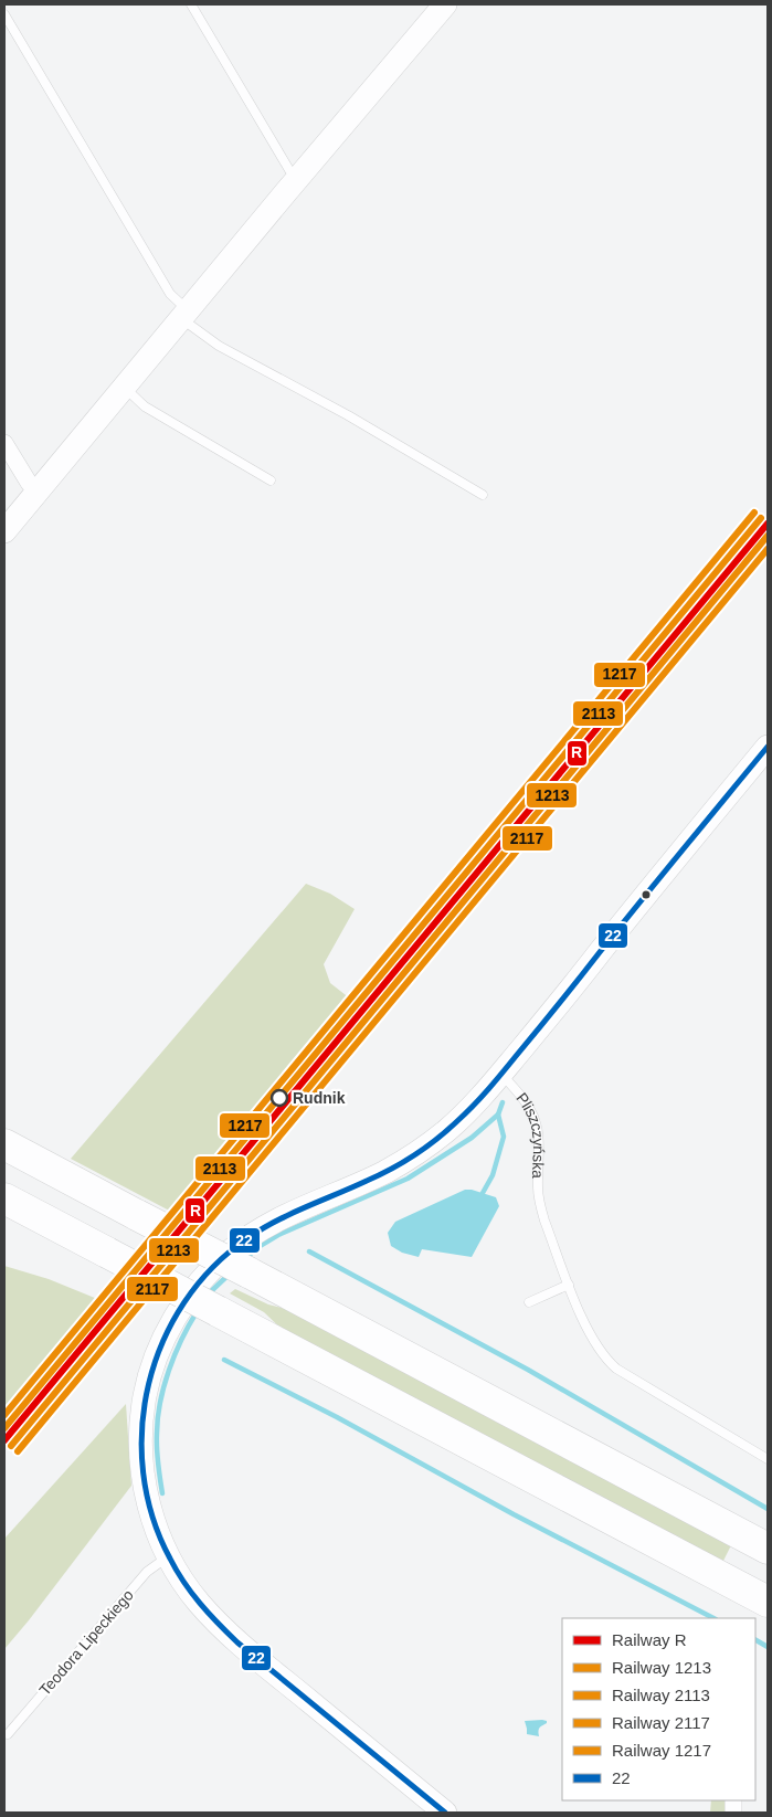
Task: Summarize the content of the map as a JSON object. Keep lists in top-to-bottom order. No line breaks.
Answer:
{"streets":{"lane":["Pliszczyńska","Teodora Lipeckiego"]},"places":["Rudnik"],"lines":["rail line 1217","rail line 2113","rail line R","rail line 1213","rail line 2117","transit line 22"],"legend":["Railway R","Railway 1213","Railway 2113","Railway 2117","Railway 1217","22"]}
